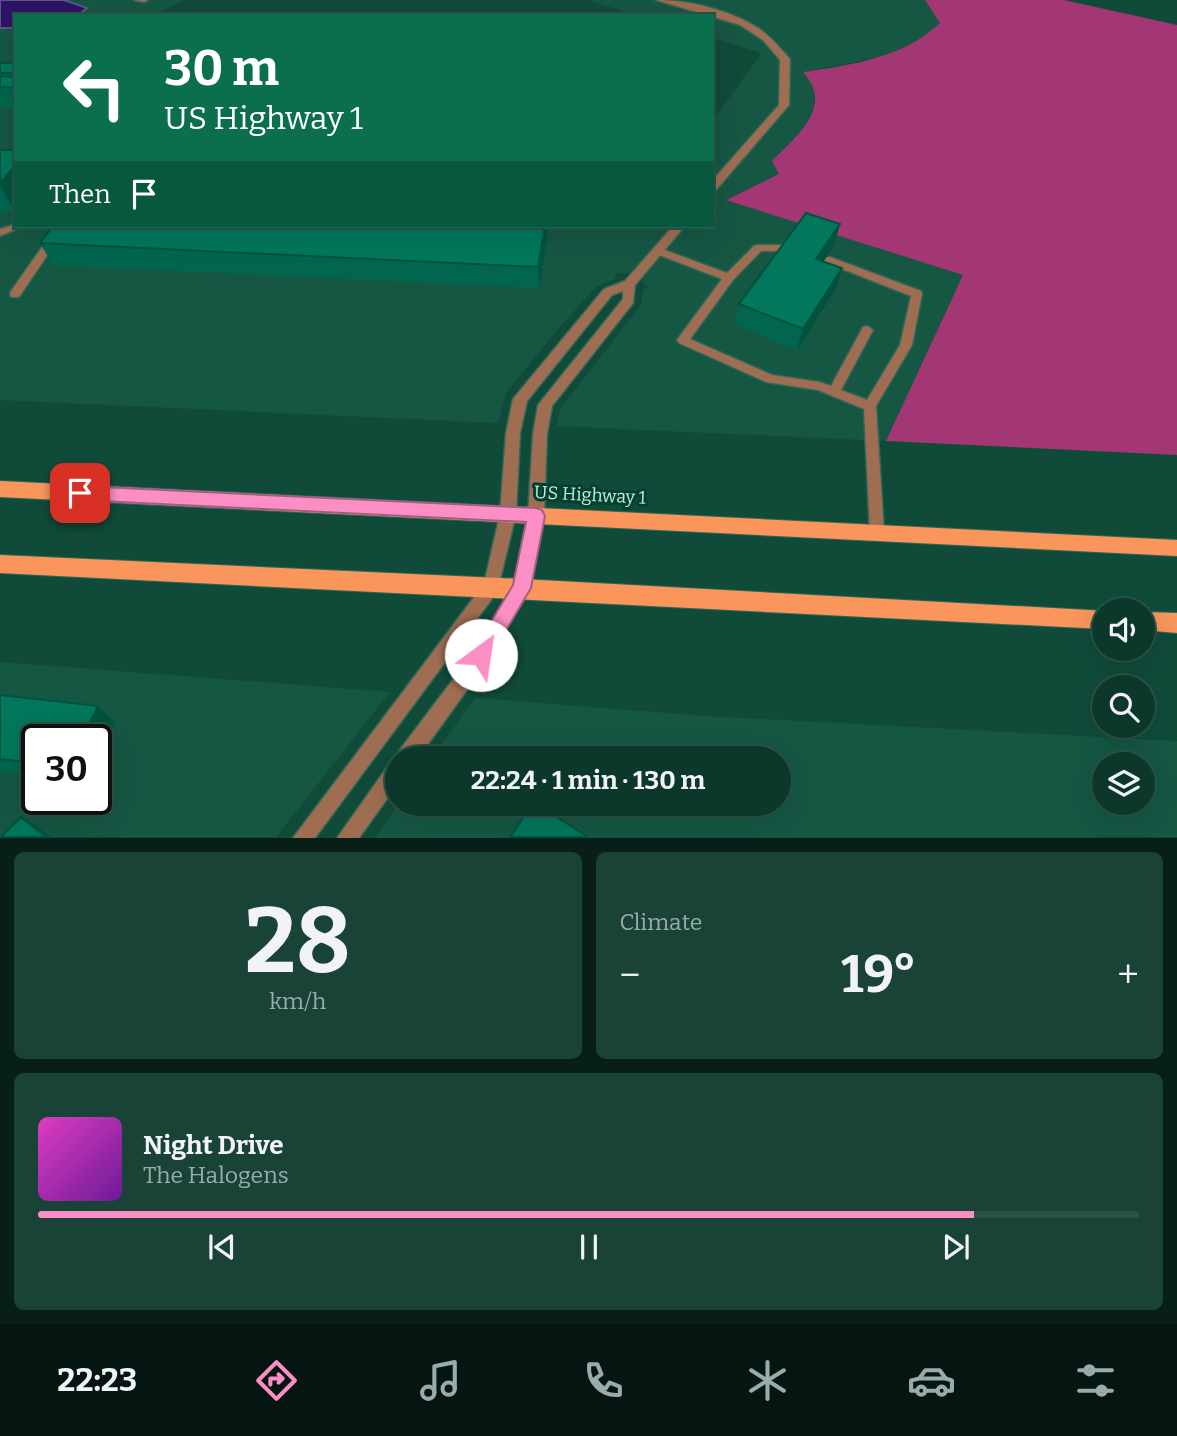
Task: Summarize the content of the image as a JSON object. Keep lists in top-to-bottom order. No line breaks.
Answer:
{"streets":{"main road":["US Highway 1"]},"page":{"turn":["30 m","US Highway 1"],"then":"Then","limit":"30","trip":"22:24 · 1 min · 130 m","tile":[["28","km/h"],"Climate"],"heat":["−","19°","+"],"song":["Night Drive","The Halogens"],"tabs":"22:23"}}
